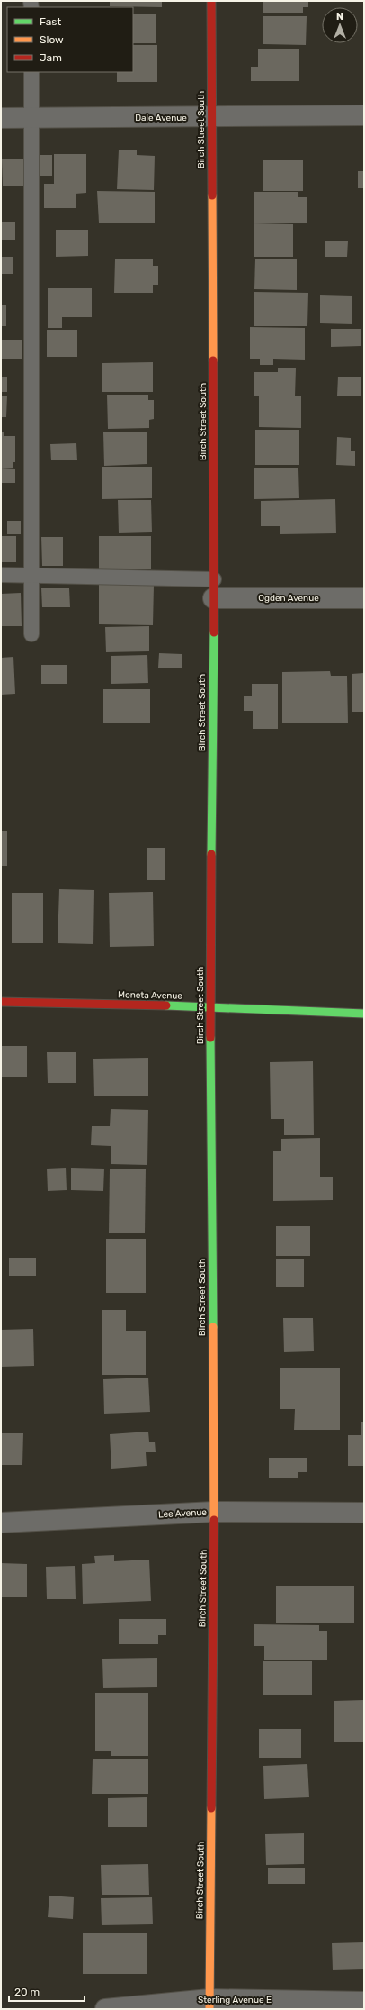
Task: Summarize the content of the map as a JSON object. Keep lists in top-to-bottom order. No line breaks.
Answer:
{"streets":{"street":["Dale Avenue","Birch Street South","Ogden Avenue","Moneta Avenue","Lee Avenue","Sterling Avenue E"]},"crossings":[["Dale Avenue","Birch Street South"],["Birch Street South","Ogden Avenue"],["Birch Street South","Moneta Avenue"],["Birch Street South","Lee Avenue"],["Birch Street South","Sterling Avenue E"]],"legend":["Fast","Slow","Jam"],"scale_bar":"20 m","north":"top"}
